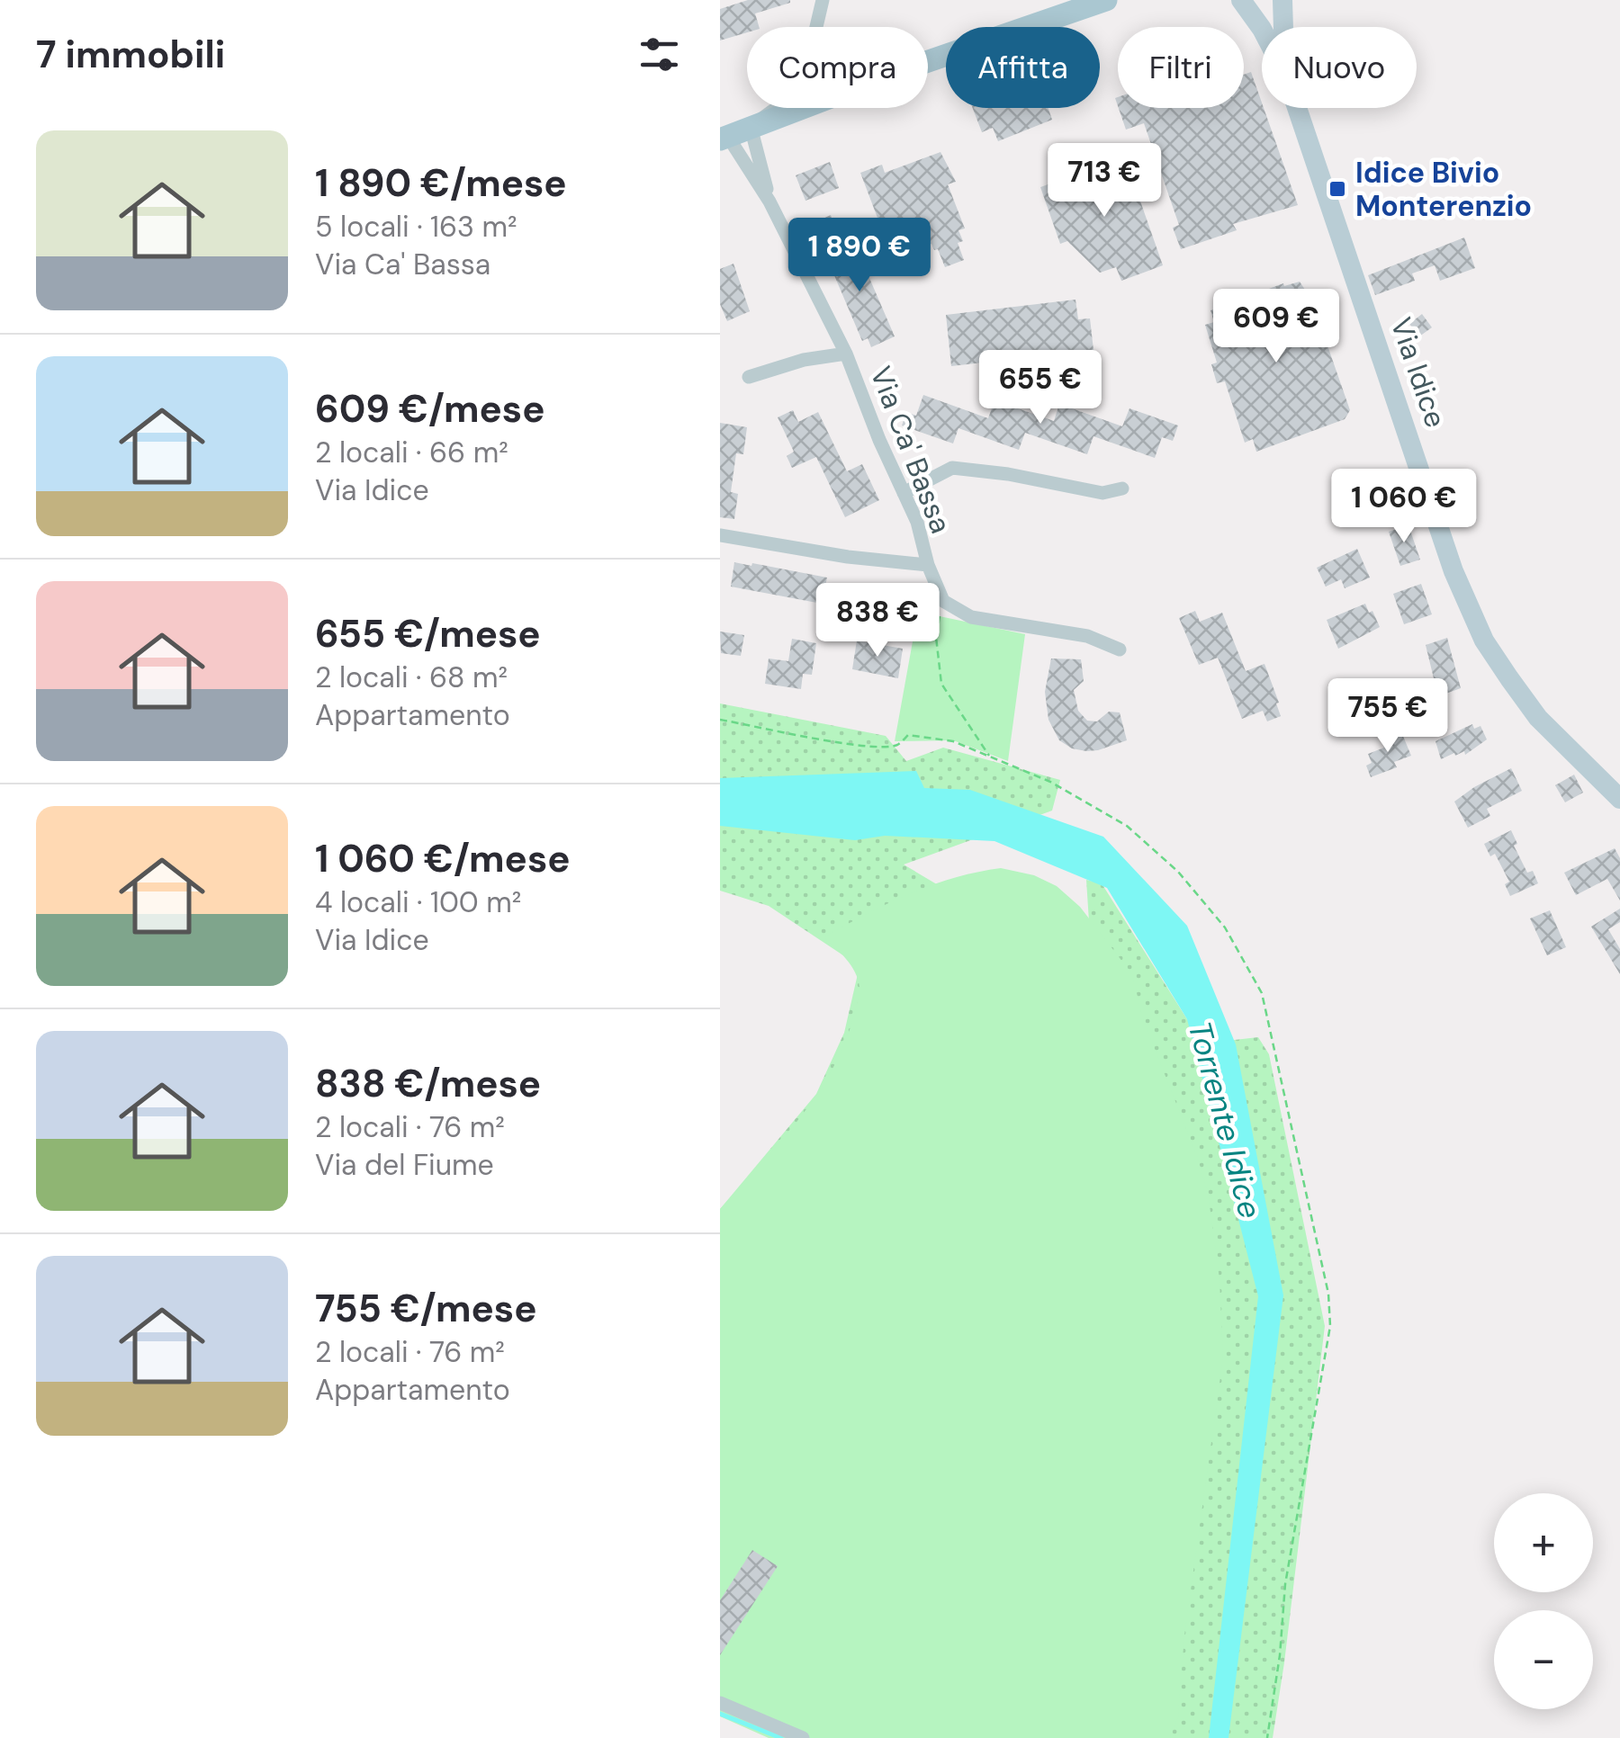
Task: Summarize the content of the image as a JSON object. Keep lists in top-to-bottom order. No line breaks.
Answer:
{"streets":{"main road":["Via Idice"],"street":["Via Ca' Bassa"]},"water":["Torrente Idice"],"places":{"transit":["Idice Bivio Monterenzio"]},"page":{"heading":"7 immobili","chip":["Compra","Affitta","Filtri","Nuovo"],"list":[{"name":"1 890 €/mese","note":"5 locali · 163 m² · Via Ca' Bassa"},{"name":"609 €/mese","note":"2 locali · 66 m² · Via Idice"},{"name":"655 €/mese","note":"2 locali · 68 m² · Appartamento"},{"name":"1 060 €/mese","note":"4 locali · 100 m² · Via Idice"},{"name":"838 €/mese","note":"2 locali · 76 m² · Via del Fiume"},{"name":"755 €/mese","note":"2 locali · 76 m² · Appartamento"}],"price":["713 €","1 890 €","609 €","655 €","1 060 €","838 €","755 €"],"map_buttons":["+","−"]}}
